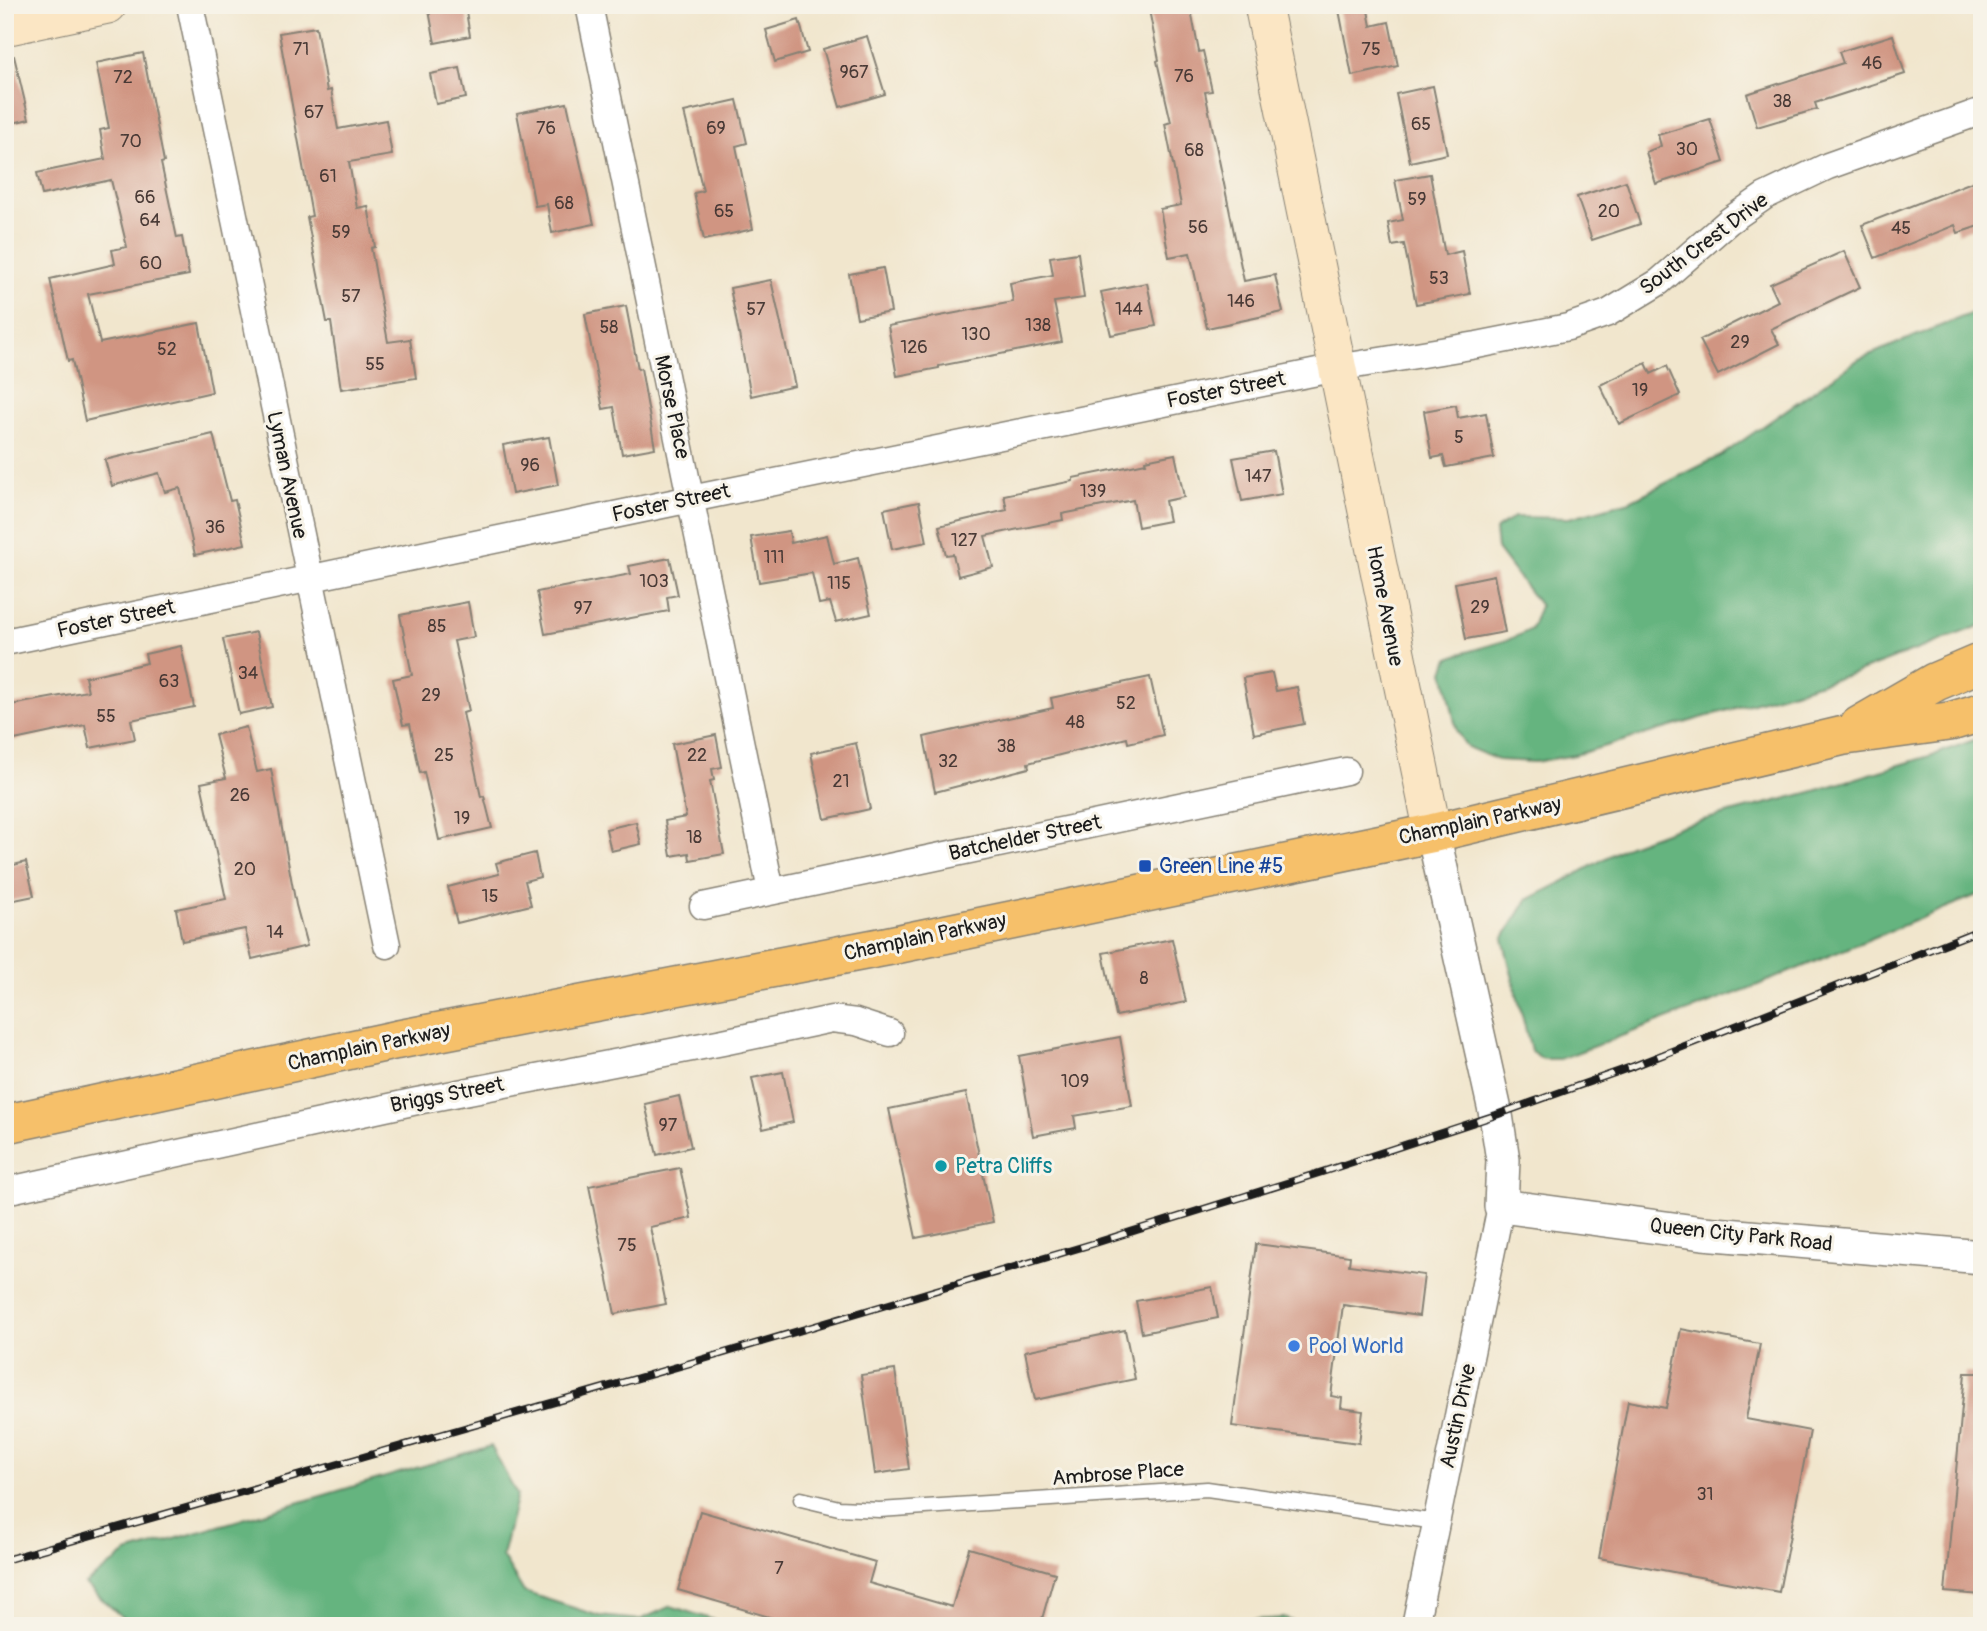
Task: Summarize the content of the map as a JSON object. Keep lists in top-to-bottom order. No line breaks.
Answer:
{"streets":{"main road":["Home Avenue","Champlain Parkway"],"street":["South Crest Drive","Foster Street","Morse Place","Lyman Avenue","Batchelder Street","Briggs Street","Queen City Park Road","Austin Drive"],"lane":["Ambrose Place"]},"crossings":[["South Crest Drive","Foster Street"],["South Crest Drive","Home Avenue"],["Foster Street","Morse Place"],["Foster Street","Lyman Avenue"],["Foster Street","Home Avenue"],["Morse Place","Batchelder Street"],["Home Avenue","Champlain Parkway"],["Home Avenue","Queen City Park Road"],["Home Avenue","Austin Drive"],["Queen City Park Road","Austin Drive"],["Austin Drive","Ambrose Place"]],"places":{"transit":["Green Line #5"],"other":["Petra Cliffs","Pool World"]},"house_numbers":["71","75","46","967","76","72","38","67","65","76","69","70","30","68","61","66","59","68","65","20","64","56","45","59","60","53","57","146","57","144","138","58","130","29","126","52","55","19","5","96","147","139","36","127","111","103","115","29","97","85","34","63","29","52","55","48","38","25","22","32","21","26","19","18","20","15","14","8","109","97","75","31","7"]}
